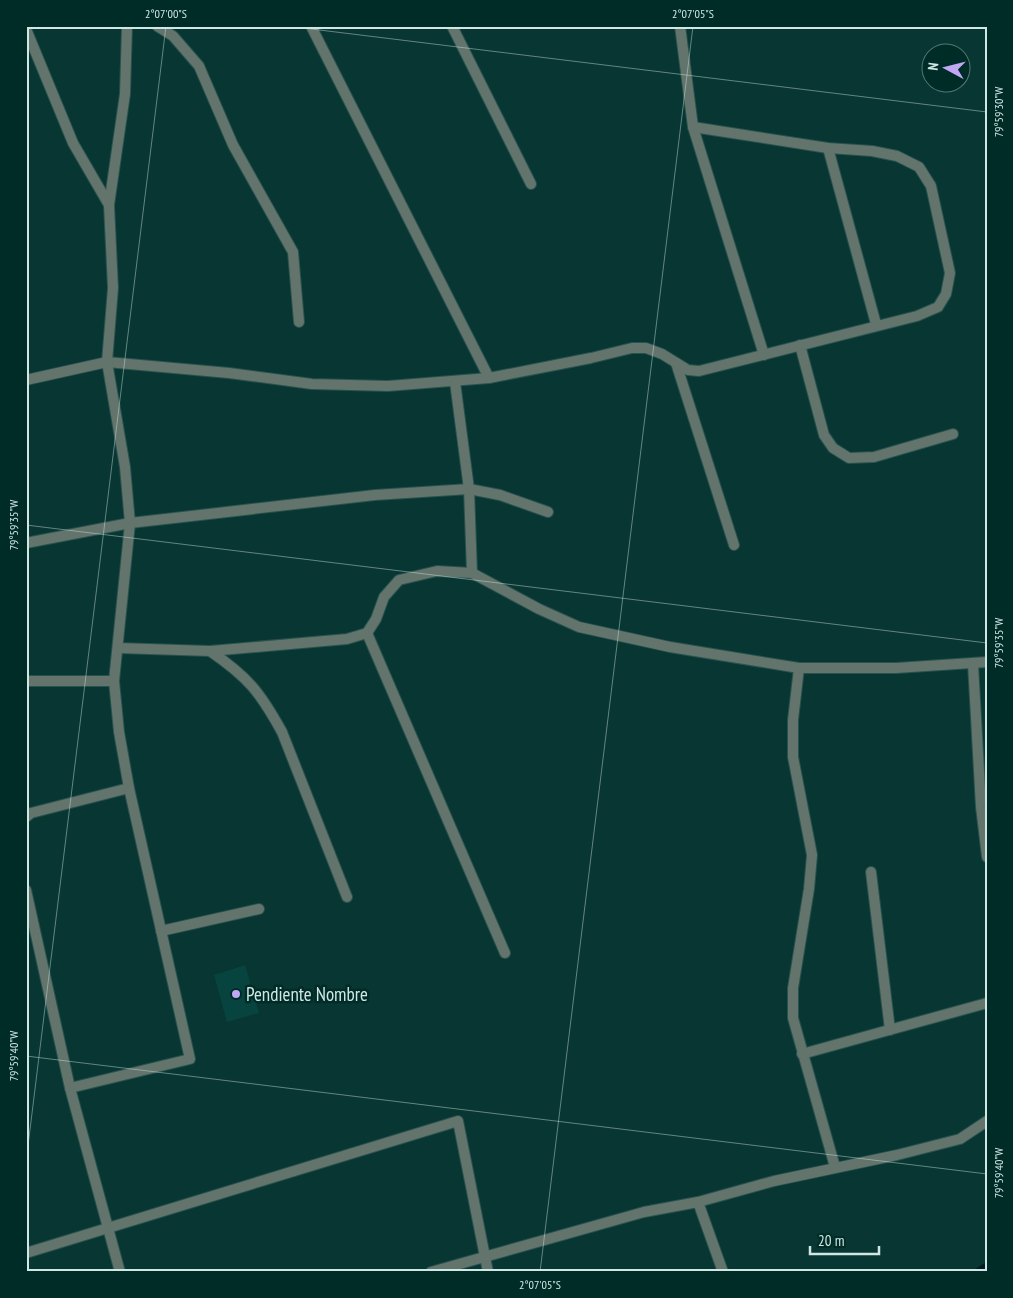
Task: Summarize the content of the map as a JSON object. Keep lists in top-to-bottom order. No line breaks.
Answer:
{"places":["Pendiente Nombre"],"scale_bar":"20 m","north":"left","coordinates":["2°07'00\"S","2°07'05\"S","79°59'30\"W","79°59'35\"W","79°59'40\"W"]}
